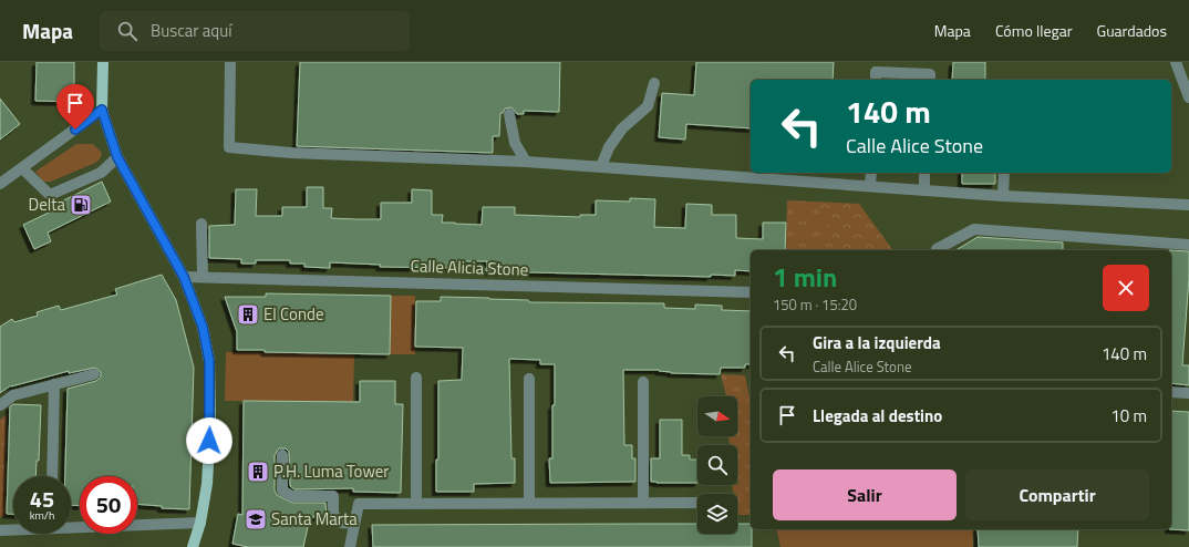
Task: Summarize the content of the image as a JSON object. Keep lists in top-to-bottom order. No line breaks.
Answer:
{"streets":{"street":["Calle Alicia Stone"]},"places":{"fuel station":["Delta"],"building":["El Conde","P.H. Luma Tower"],"school or university":["Santa Marta"]},"north":"right","page":{"header":"Mapa","search":"Buscar aquí","nav":["Mapa","Cómo llegar","Guardados"],"turn":["140 m","Calle Alice Stone"],"heading":["1 min","150 m · 15:20"],"list":[{"name":"Gira a la izquierda","note":"Calle Alice Stone","value":"140 m"},{"name":"Llegada al destino","value":"10 m"}],"buttons":["Salir","Compartir"],"speed":"45 km/h","limit":"50"}}
